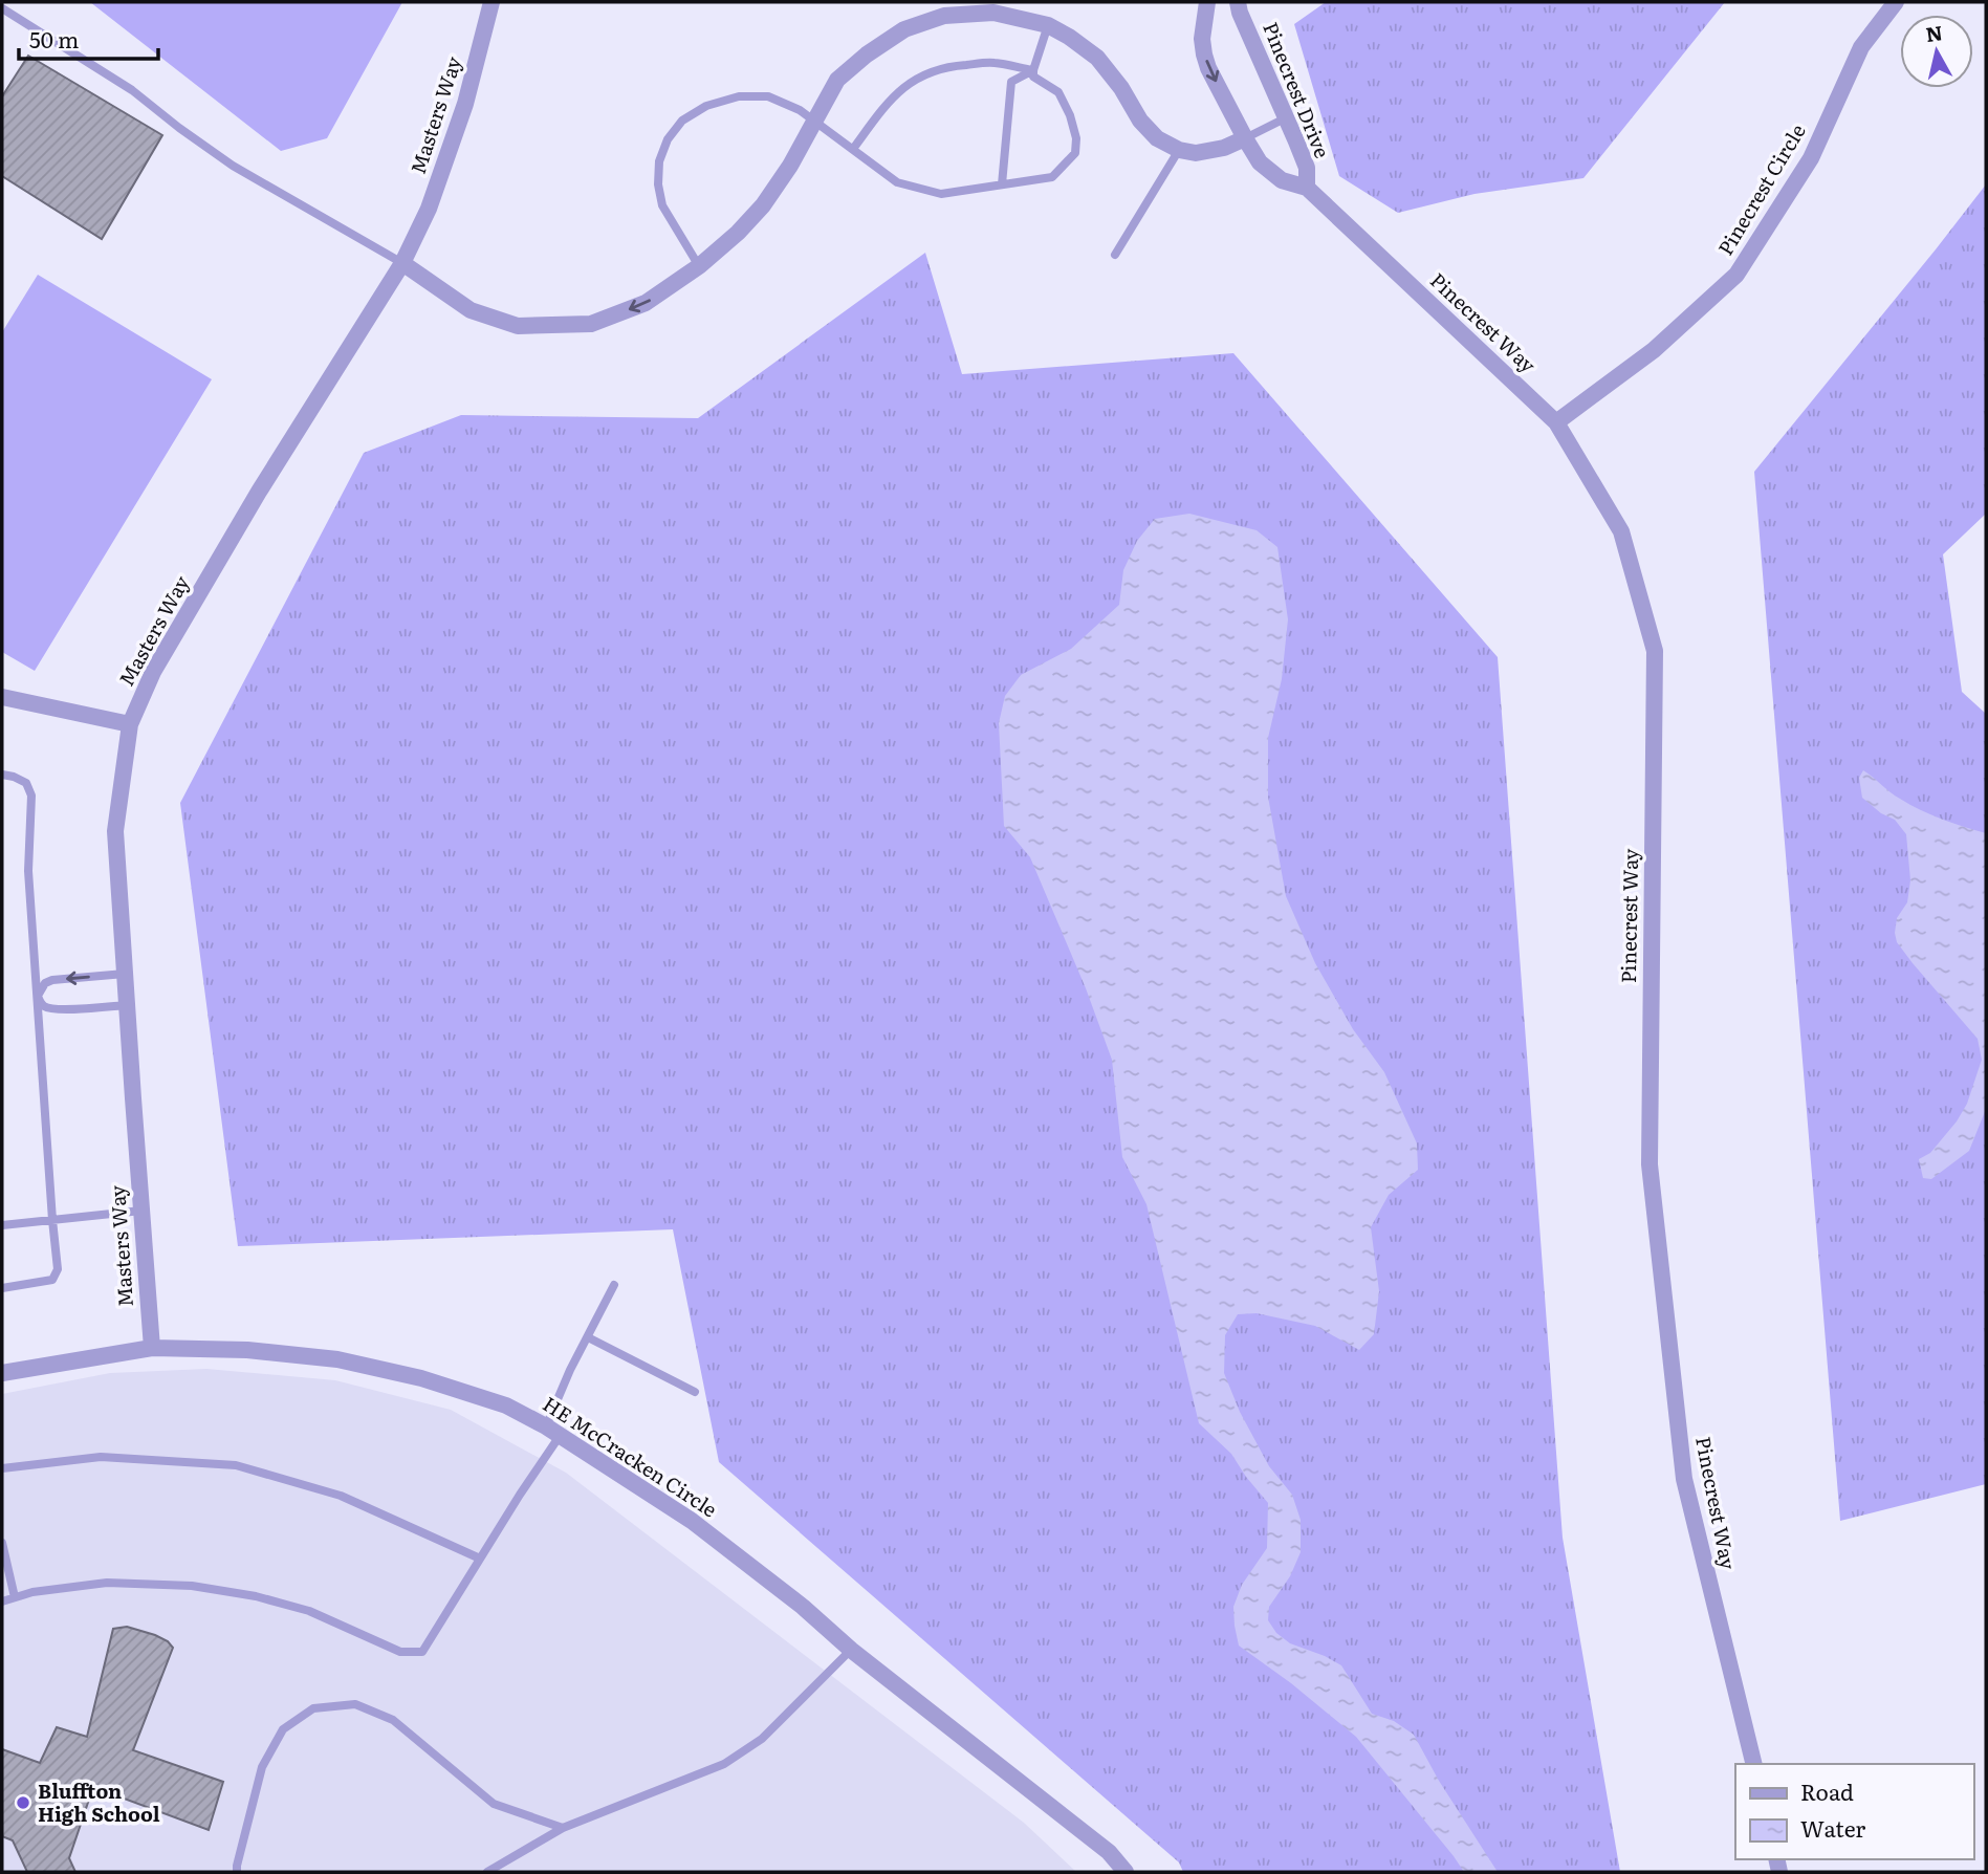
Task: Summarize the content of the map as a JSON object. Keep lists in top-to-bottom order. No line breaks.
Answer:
{"streets":{"street":["Pinecrest Drive","Masters Way","Pinecrest Circle","Pinecrest Way","HE McCracken Circle"]},"crossings":[["Pinecrest Drive","Pinecrest Way"],["Masters Way","HE McCracken Circle"],["Pinecrest Circle","Pinecrest Way"]],"places":["Bluffton High School"],"legend":["Road","Water"],"scale_bar":"50 m","north":"top"}
